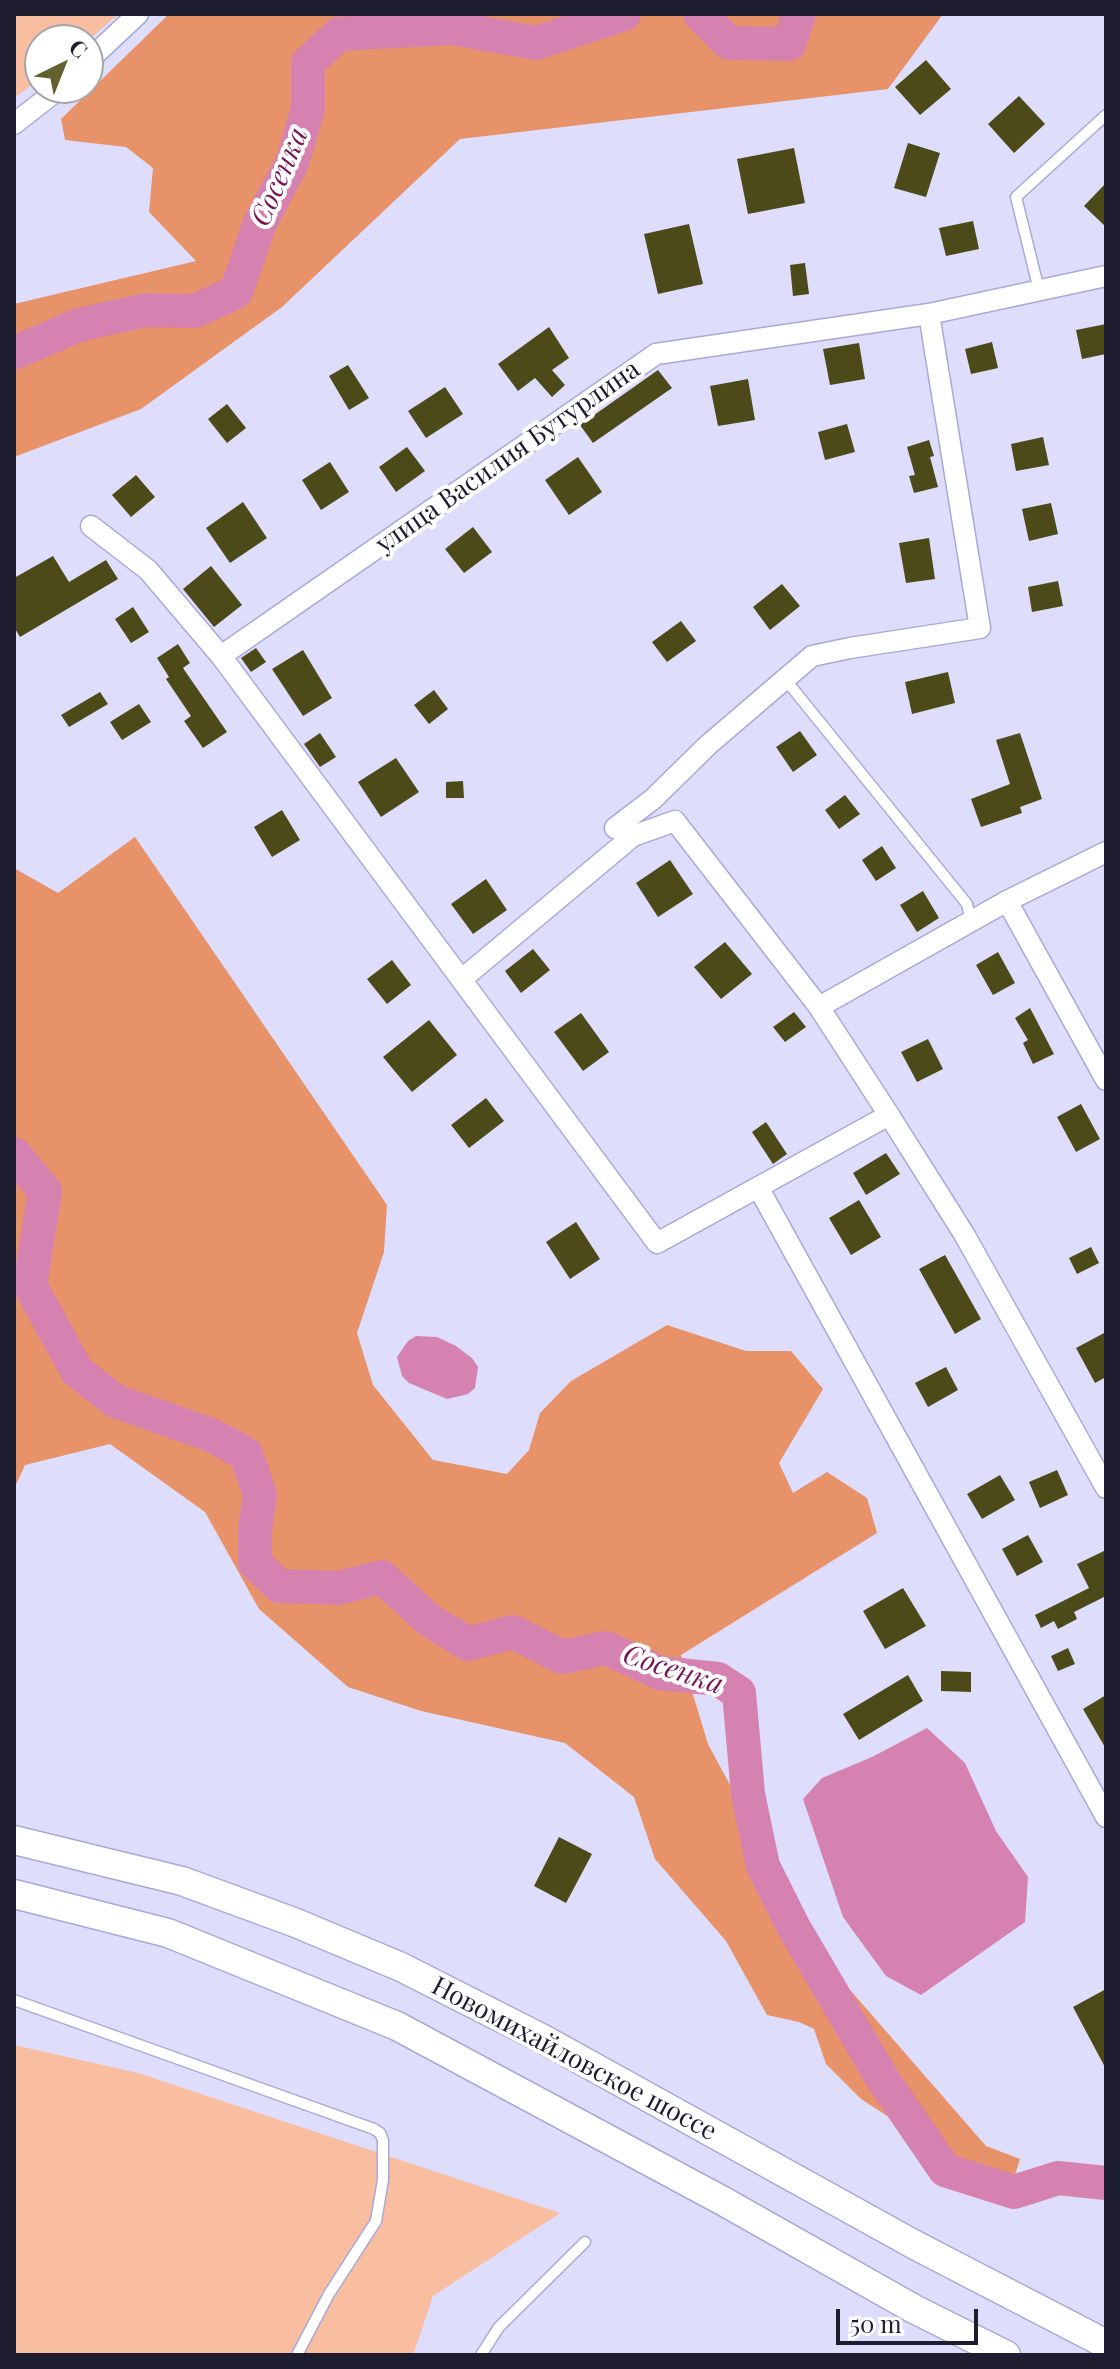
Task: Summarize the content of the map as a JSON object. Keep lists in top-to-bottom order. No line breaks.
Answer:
{"streets":{"main road":["Новомихайловское шоссе"],"street":["улица Василия Бутурлина"]},"water":["Сосенка"],"scale_bar":"50 m","north":"top right"}
